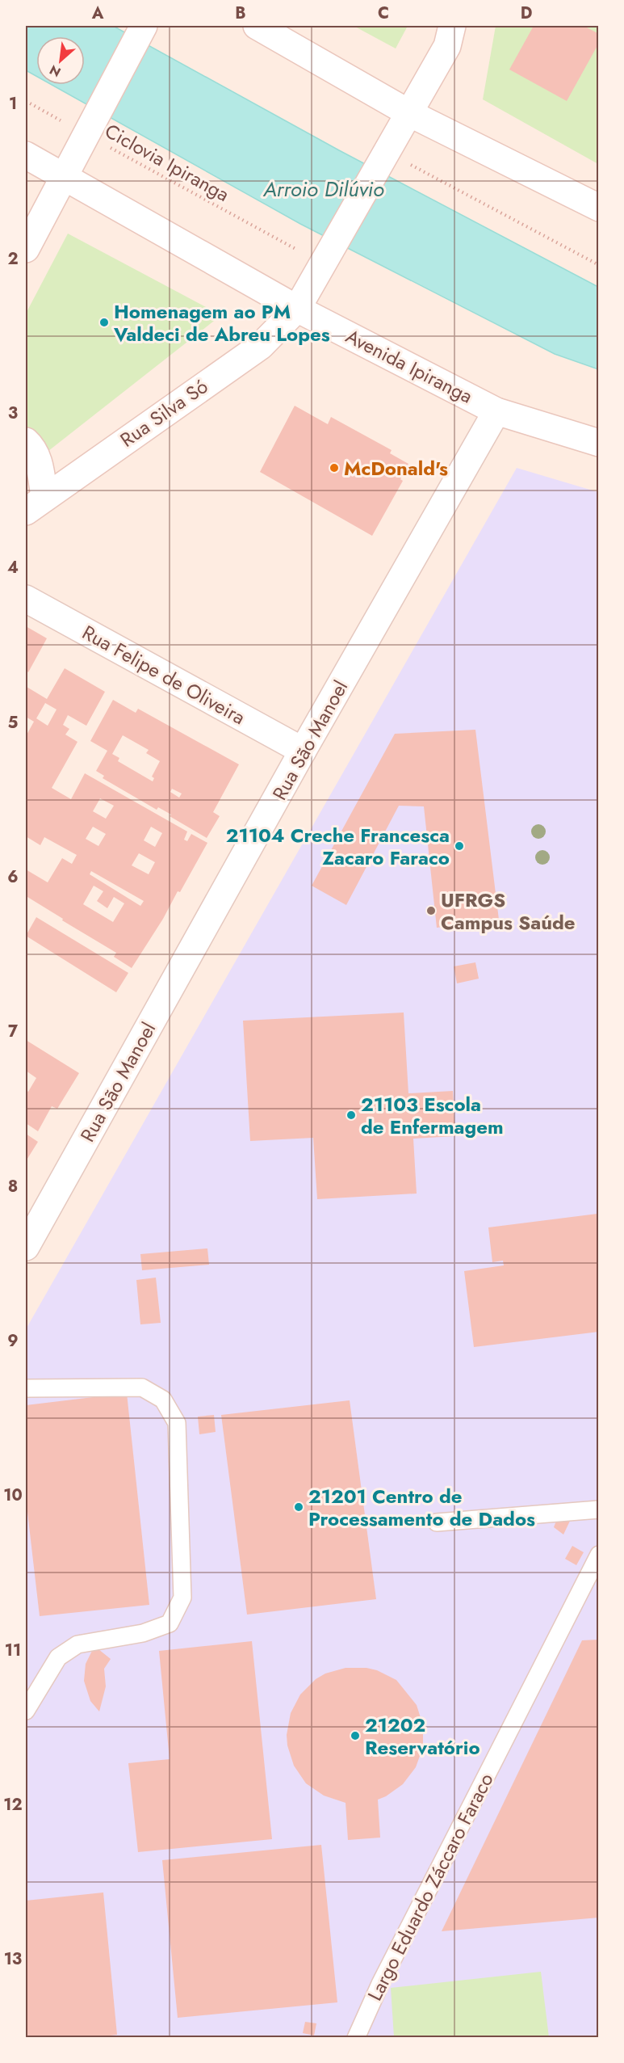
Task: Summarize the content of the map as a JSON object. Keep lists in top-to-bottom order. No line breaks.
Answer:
{"streets":{"main road":["Avenida Ipiranga","Rua Silva Só","Rua Felipe de Oliveira","Rua São Manoel"],"lane":["Largo Eduardo Záccaro Faraco"],"path":["Ciclovia Ipiranga"]},"crossings":[["Avenida Ipiranga","Rua Silva Só"],["Avenida Ipiranga","Rua São Manoel"],["Rua Felipe de Oliveira","Rua São Manoel"]],"water":["Arroio Dilúvio"],"places":["Homenagem ao PM Valdeci de Abreu Lopes","McDonald's","21104 Creche Francesca Zacaro Faraco","UFRGS Campus Saúde","21103 Escola de Enfermagem","21201 Centro de Processamento de Dados","21202 Reservatório"],"north":"bottom left","grid":{"columns":["A","B","C","D"],"rows":["1","2","3","4","5","6","7","8","9","10","11","12","13"]}}
